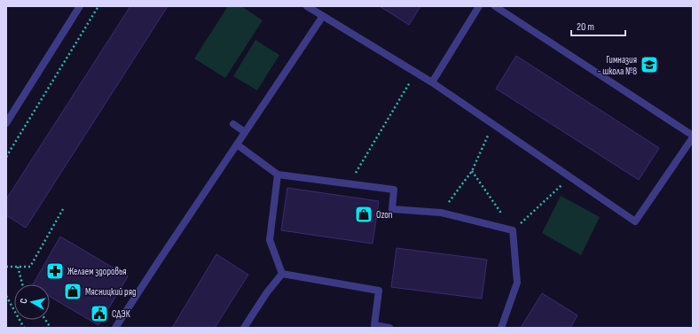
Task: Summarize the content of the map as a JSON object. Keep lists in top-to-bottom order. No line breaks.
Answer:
{"places":{"school or university":["Гимназия - школа №8"],"shop":["Ozon","Мясницкий ряд"],"pharmacy":["Желаем здоровья"],"public building":["СДЭК"]},"scale_bar":"20 m","north":"left"}
